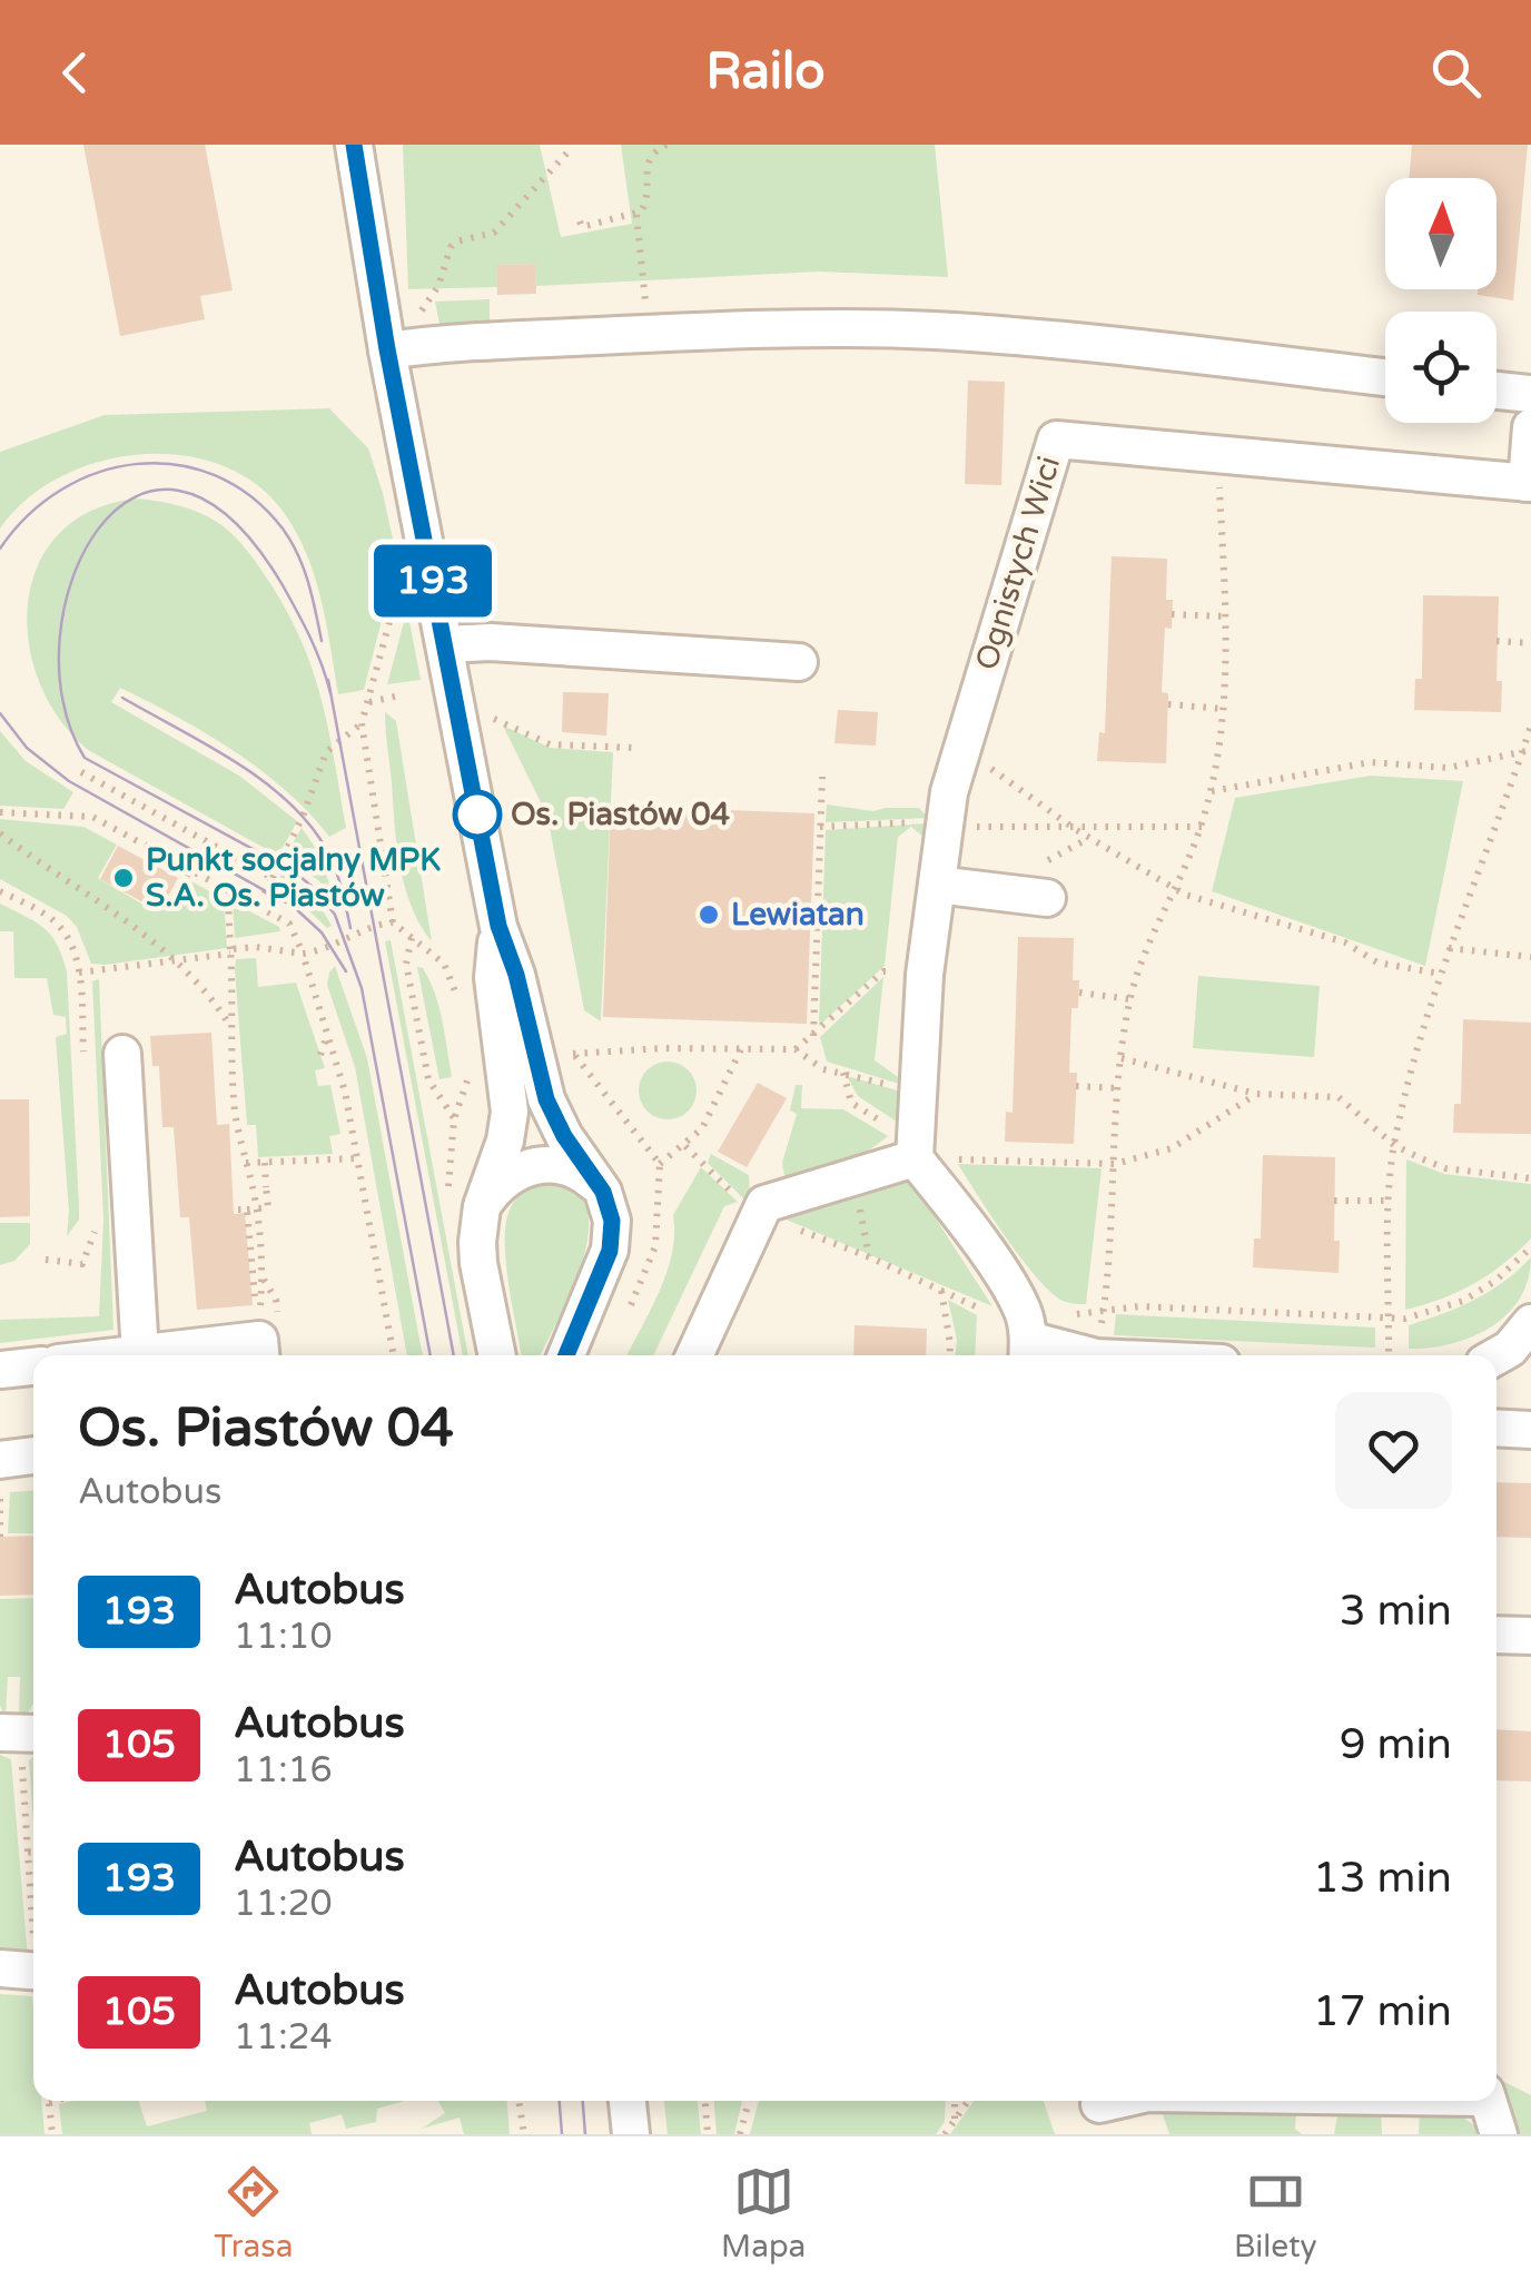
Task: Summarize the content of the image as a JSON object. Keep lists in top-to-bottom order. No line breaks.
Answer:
{"streets":{"street":["Ognistych Wici"]},"places":["Os. Piastów 04","Punkt socjalny MPK S.A. Os. Piastów","Lewiatan"],"lines":["bus line 193"],"north":"top","page":{"header":"Railo","on_map":"193","heading":["Os. Piastów 04","Autobus"],"list":[{"mark":"193","name":"Autobus","note":"11:10","value":"3 min"},{"mark":"105","name":"Autobus","note":"11:16","value":"9 min"},{"mark":"193","name":"Autobus","note":"11:20","value":"13 min"},{"mark":"105","name":"Autobus","note":"11:24","value":"17 min"}],"tabs":["Trasa","Mapa","Bilety"]}}
